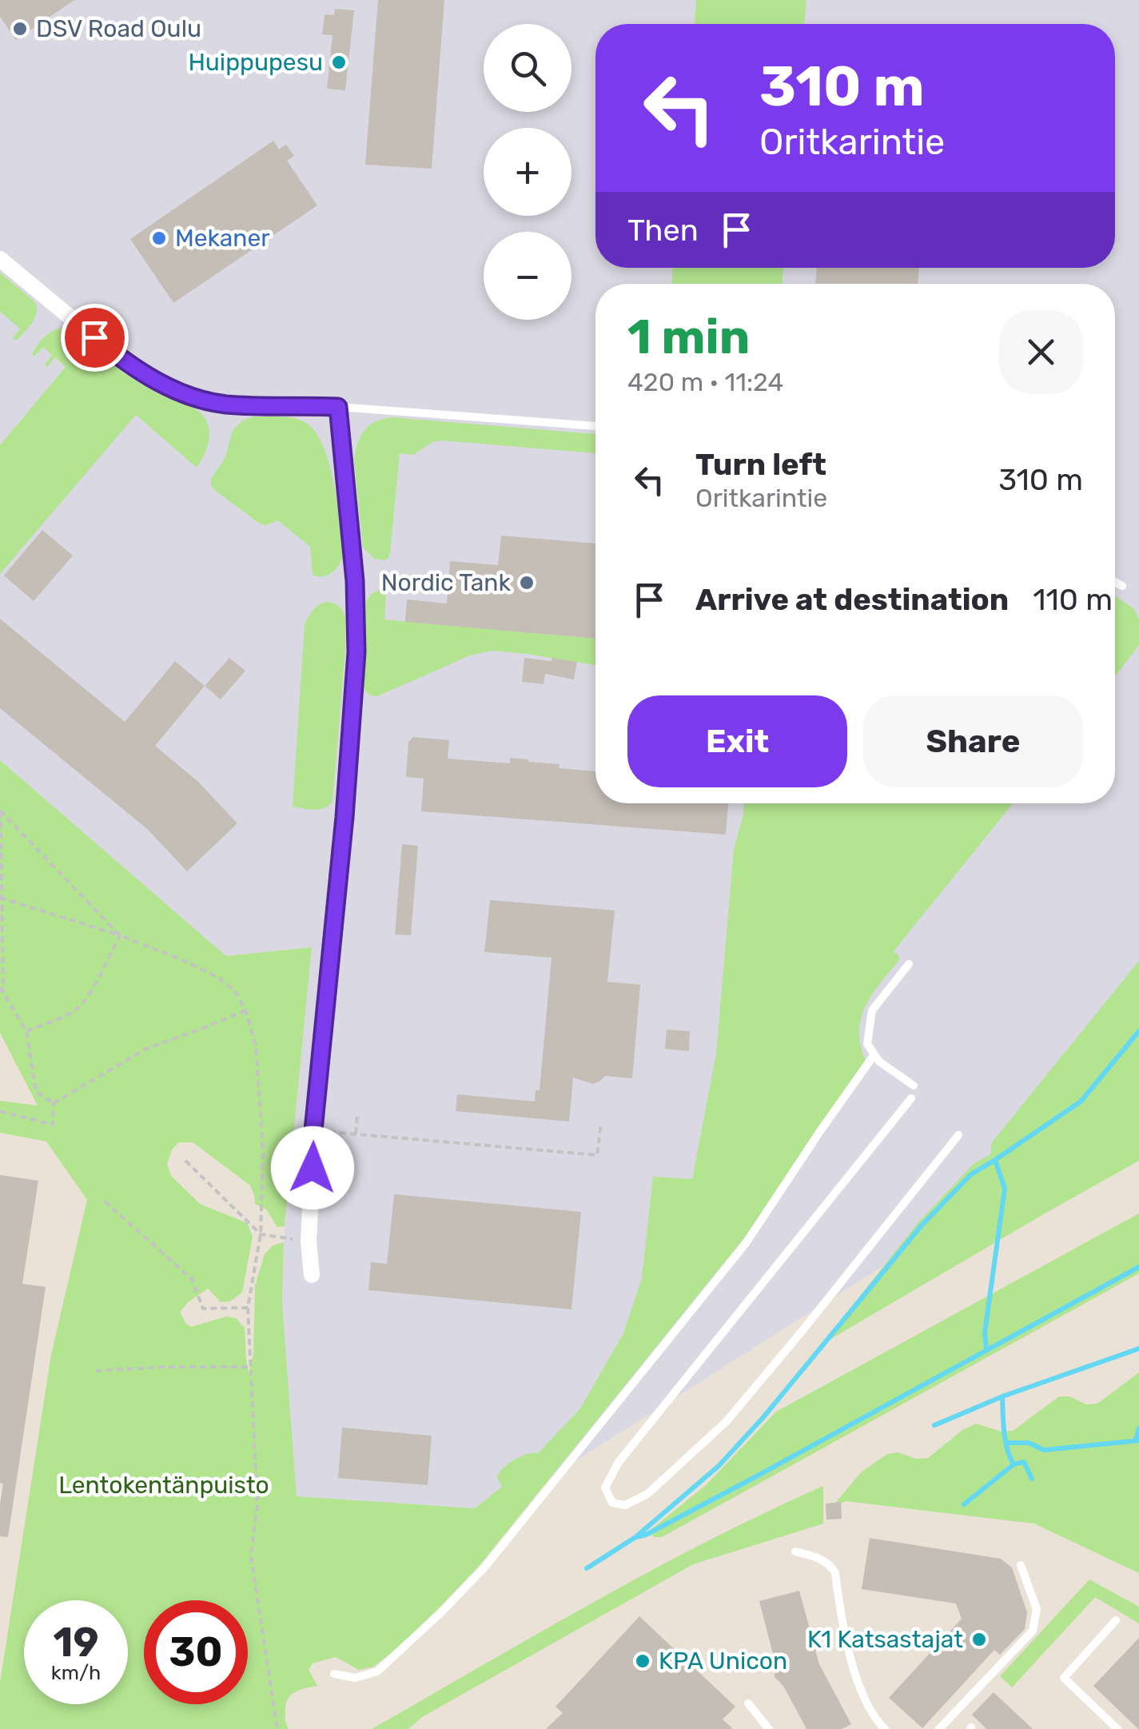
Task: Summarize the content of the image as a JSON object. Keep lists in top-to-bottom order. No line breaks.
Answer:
{"parks":["Lentokentänpuisto"],"places":["DSV Road Oulu","Huippupesu","Mekaner","Nordic Tank","K1 Katsastajat","KPA Unicon"],"page":{"map_buttons":["+","−"],"turn":["310 m","Oritkarintie"],"then":"Then","heading":["1 min","420 m · 11:24"],"list":[{"name":"Turn left","note":"Oritkarintie","value":"310 m"},{"name":"Arrive at destination","value":"110 m"}],"buttons":["Exit","Share"],"speed":"19 km/h","limit":"30"}}
